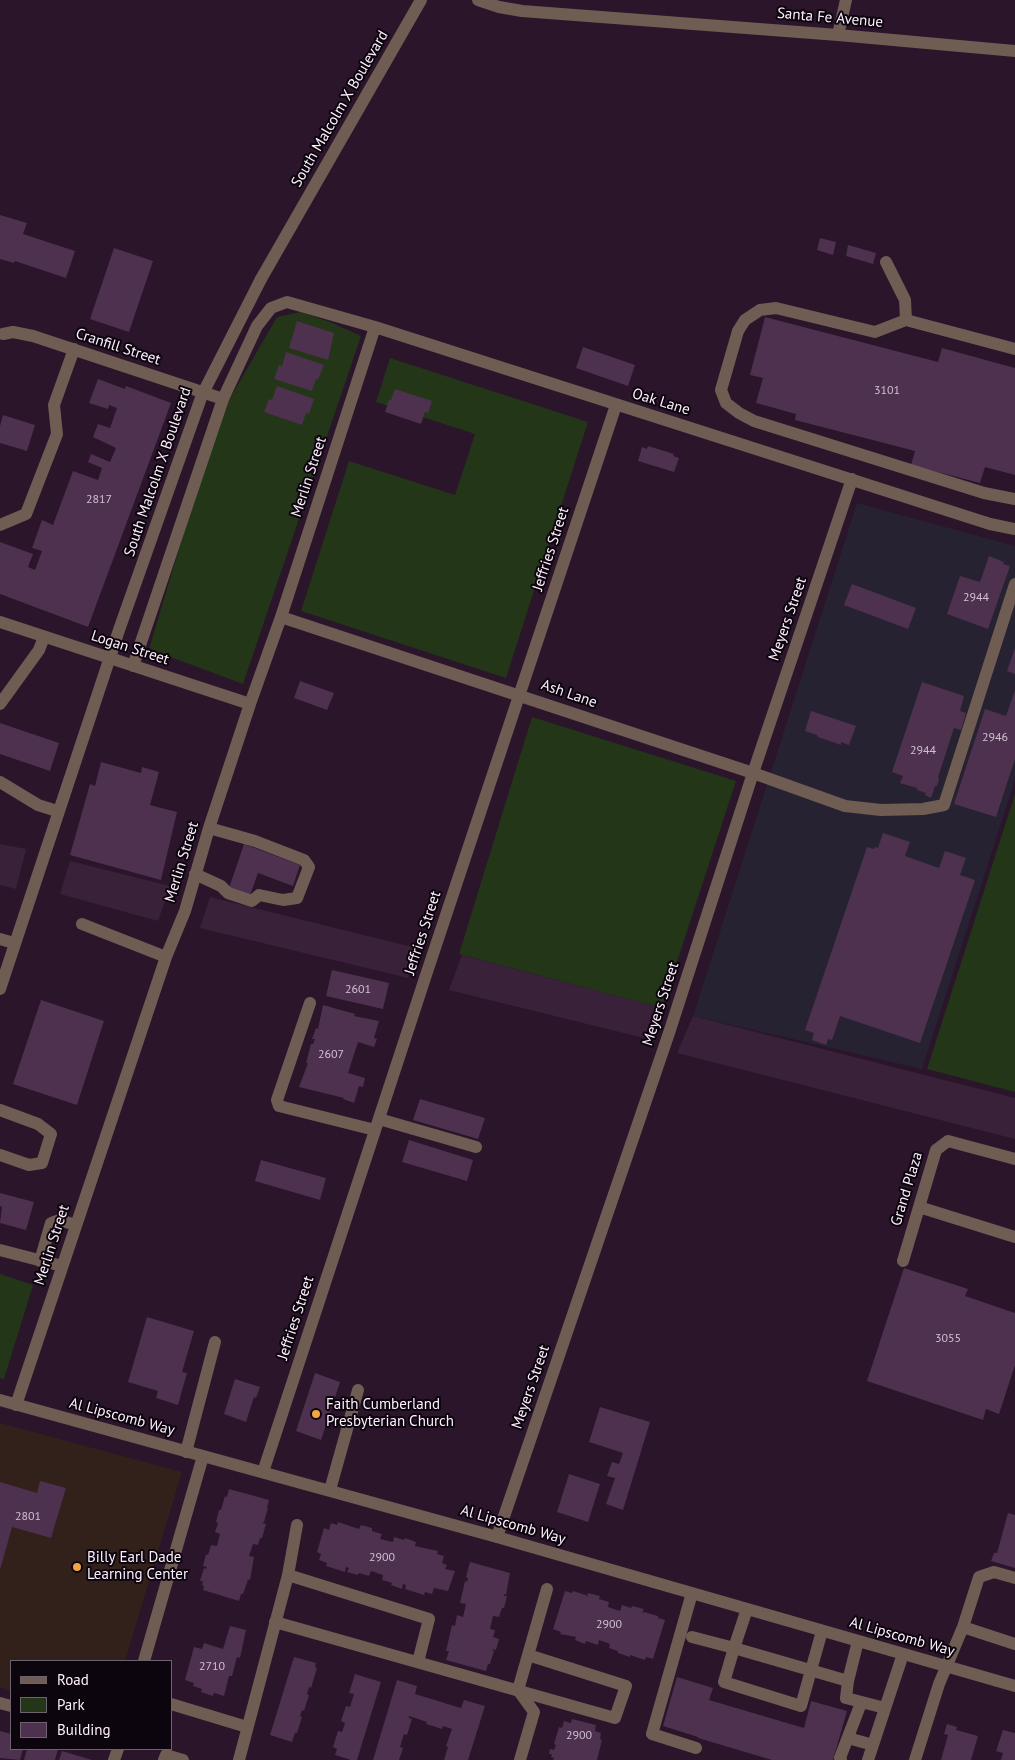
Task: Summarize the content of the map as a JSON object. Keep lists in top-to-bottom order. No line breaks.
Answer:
{"streets":{"street":["Santa Fe Avenue","South Malcolm X Boulevard","Cranfill Street","Oak Lane","Merlin Street","Jeffries Street","Meyers Street","Logan Street","Ash Lane","Grand Plaza","Al Lipscomb Way"]},"crossings":[["South Malcolm X Boulevard","Logan Street"],["Cranfill Street","Oak Lane"],["Oak Lane","Merlin Street"],["Oak Lane","Jeffries Street"],["Oak Lane","Meyers Street"],["Merlin Street","Logan Street"],["Merlin Street","Ash Lane"],["Merlin Street","Al Lipscomb Way"],["Jeffries Street","Ash Lane"],["Jeffries Street","Al Lipscomb Way"],["Meyers Street","Ash Lane"],["Meyers Street","Al Lipscomb Way"]],"places":["Faith Cumberland Presbyterian Church","Billy Earl Dade Learning Center"],"house_numbers":["3101","2817","2944","2946","2944","2601","2607","3055","2801","2900","2900","2710","2900"],"legend":["Road","Park","Building"]}
